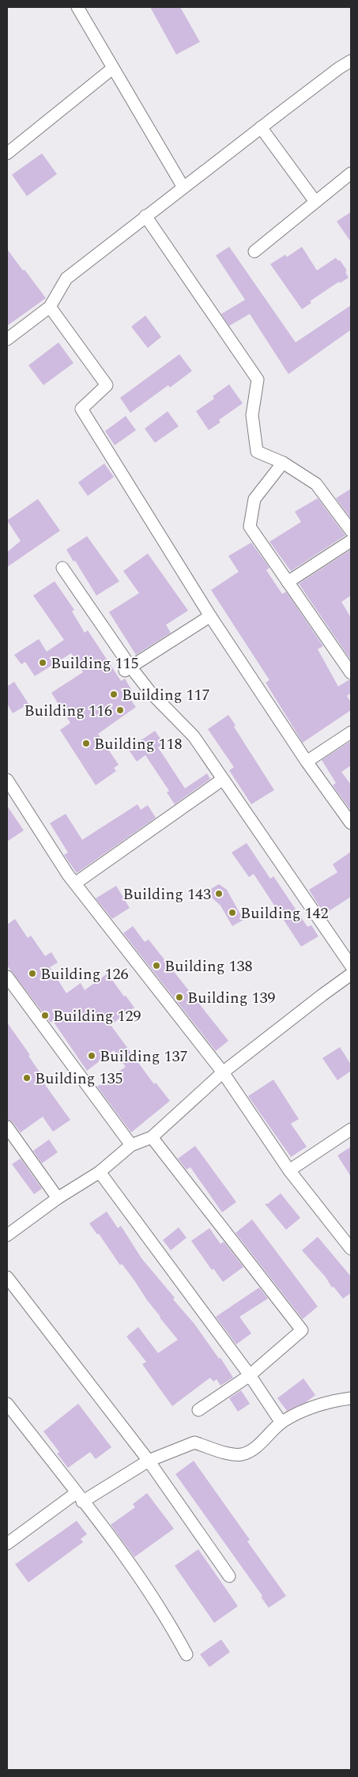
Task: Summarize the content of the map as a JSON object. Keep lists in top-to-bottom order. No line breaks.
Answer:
{"places":["Building 115","Building 117","Building 116","Building 118","Building 143","Building 142","Building 138","Building 126","Building 139","Building 129","Building 137","Building 135"]}
